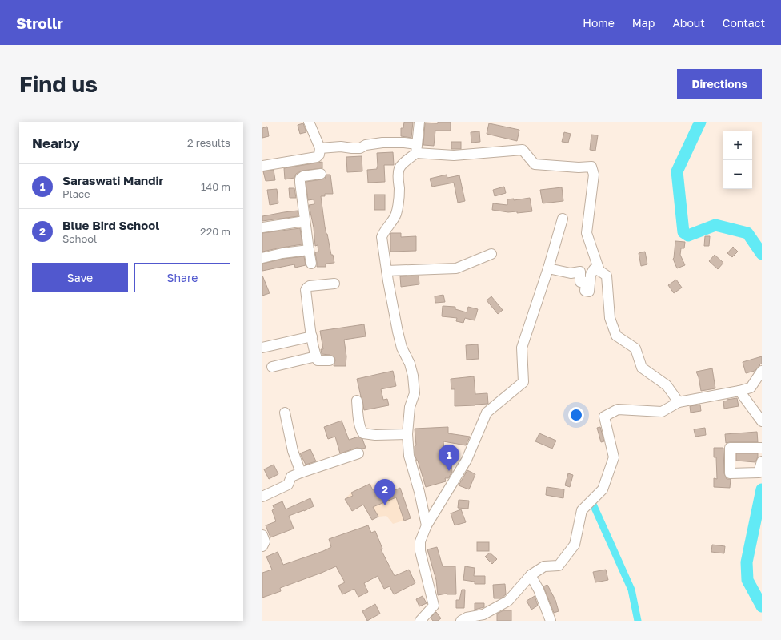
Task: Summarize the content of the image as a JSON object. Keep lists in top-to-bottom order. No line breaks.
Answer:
{"page":{"header":"Strollr","nav":["Home","Map","About","Contact"],"buttons":["Directions",["Save","Share"]],"title":"Find us","heading":["Nearby","2 results"],"map_buttons":["+","−"],"list":[{"mark":"1","name":"Saraswati Mandir","note":"Place","value":"140 m"},{"mark":"2","name":"Blue Bird School","note":"School","value":"220 m"}],"pins":["1","2"]}}
